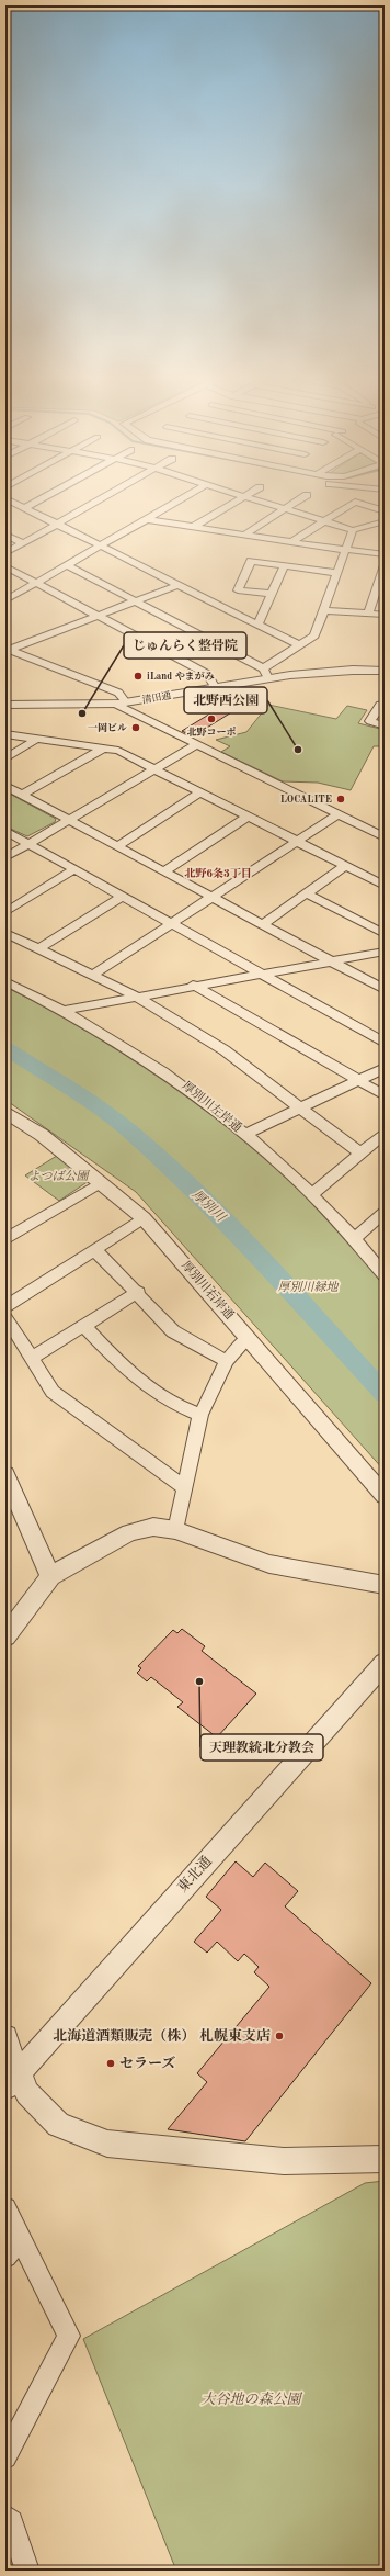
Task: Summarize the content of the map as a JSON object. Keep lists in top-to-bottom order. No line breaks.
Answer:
{"streets":{"street":["清田通","厚別川左岸通","厚別川右岸通","東北通"]},"districts":["北野6条3丁目"],"water":["厚別川"],"parks":["よつば公園","厚別川緑地","大谷地の森公園"],"places":["iLand やまがみ","じゅんらく整骨院","北野コーポ","一岡ビル","北野西公園","LOCALITE","天理教統北分教会","北海道酒類販売（株） 札幌東支店","セラーズ"]}
